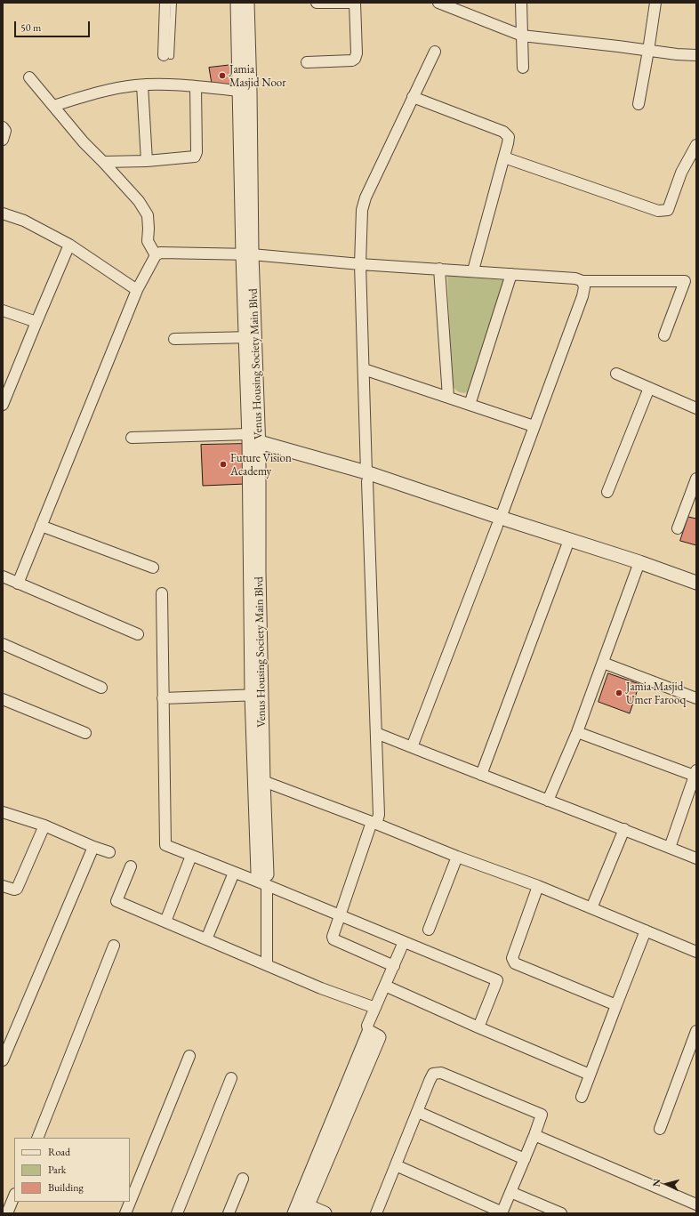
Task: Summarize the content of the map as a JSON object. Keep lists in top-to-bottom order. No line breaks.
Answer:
{"streets":{"street":["Venus Housing Society Main Blvd"]},"places":["Jamia Masjid Noor","Future Vision Academy","Jamia Masjid Umer Farooq"],"legend":["Road","Park","Building"],"scale_bar":"50 m","north":"left"}
